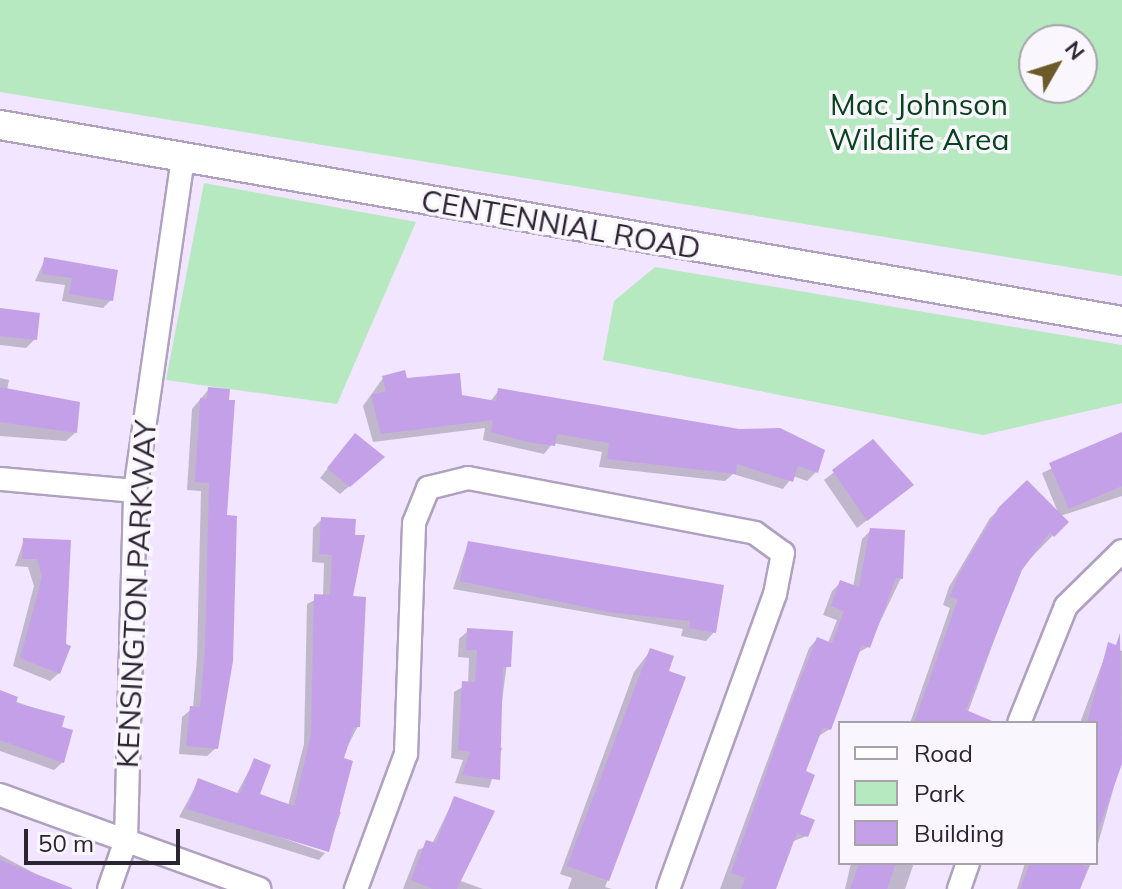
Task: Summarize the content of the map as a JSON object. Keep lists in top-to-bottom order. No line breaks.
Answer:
{"streets":{"main road":["CENTENNIAL ROAD"],"street":["KENSINGTON PARKWAY"]},"crossings":[["CENTENNIAL ROAD","KENSINGTON PARKWAY"]],"parks":["Mac Johnson Wildlife Area"],"legend":["Road","Park","Building"],"scale_bar":"50 m","north":"top right"}
